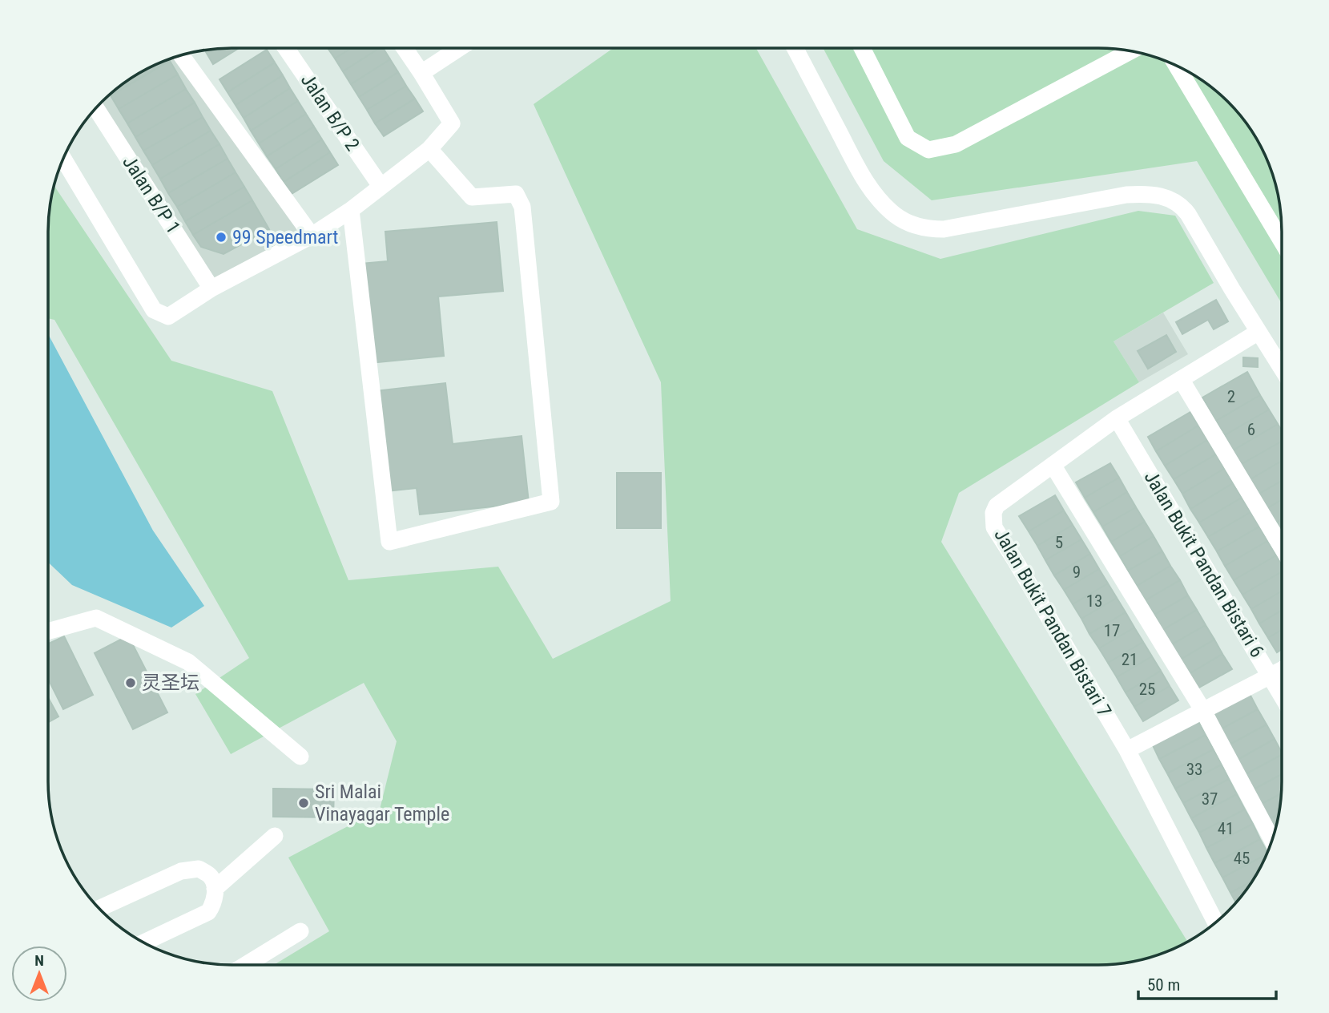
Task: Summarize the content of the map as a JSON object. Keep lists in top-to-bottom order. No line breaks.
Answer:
{"streets":{"street":["Jalan B/P 2","Jalan B/P 1","Jalan Bukit Pandan Bistari 6","Jalan Bukit Pandan Bistari 7"]},"crossings":[["Jalan Bukit Pandan Bistari 6","Jalan Bukit Pandan Bistari 7"]],"places":["99 Speedmart","灵圣坛","Sri Malai Vinayagar Temple"],"house_numbers":["2","6","5","9","13","17","21","25","33","37","41","45"],"scale_bar":"50 m","north":"top"}
